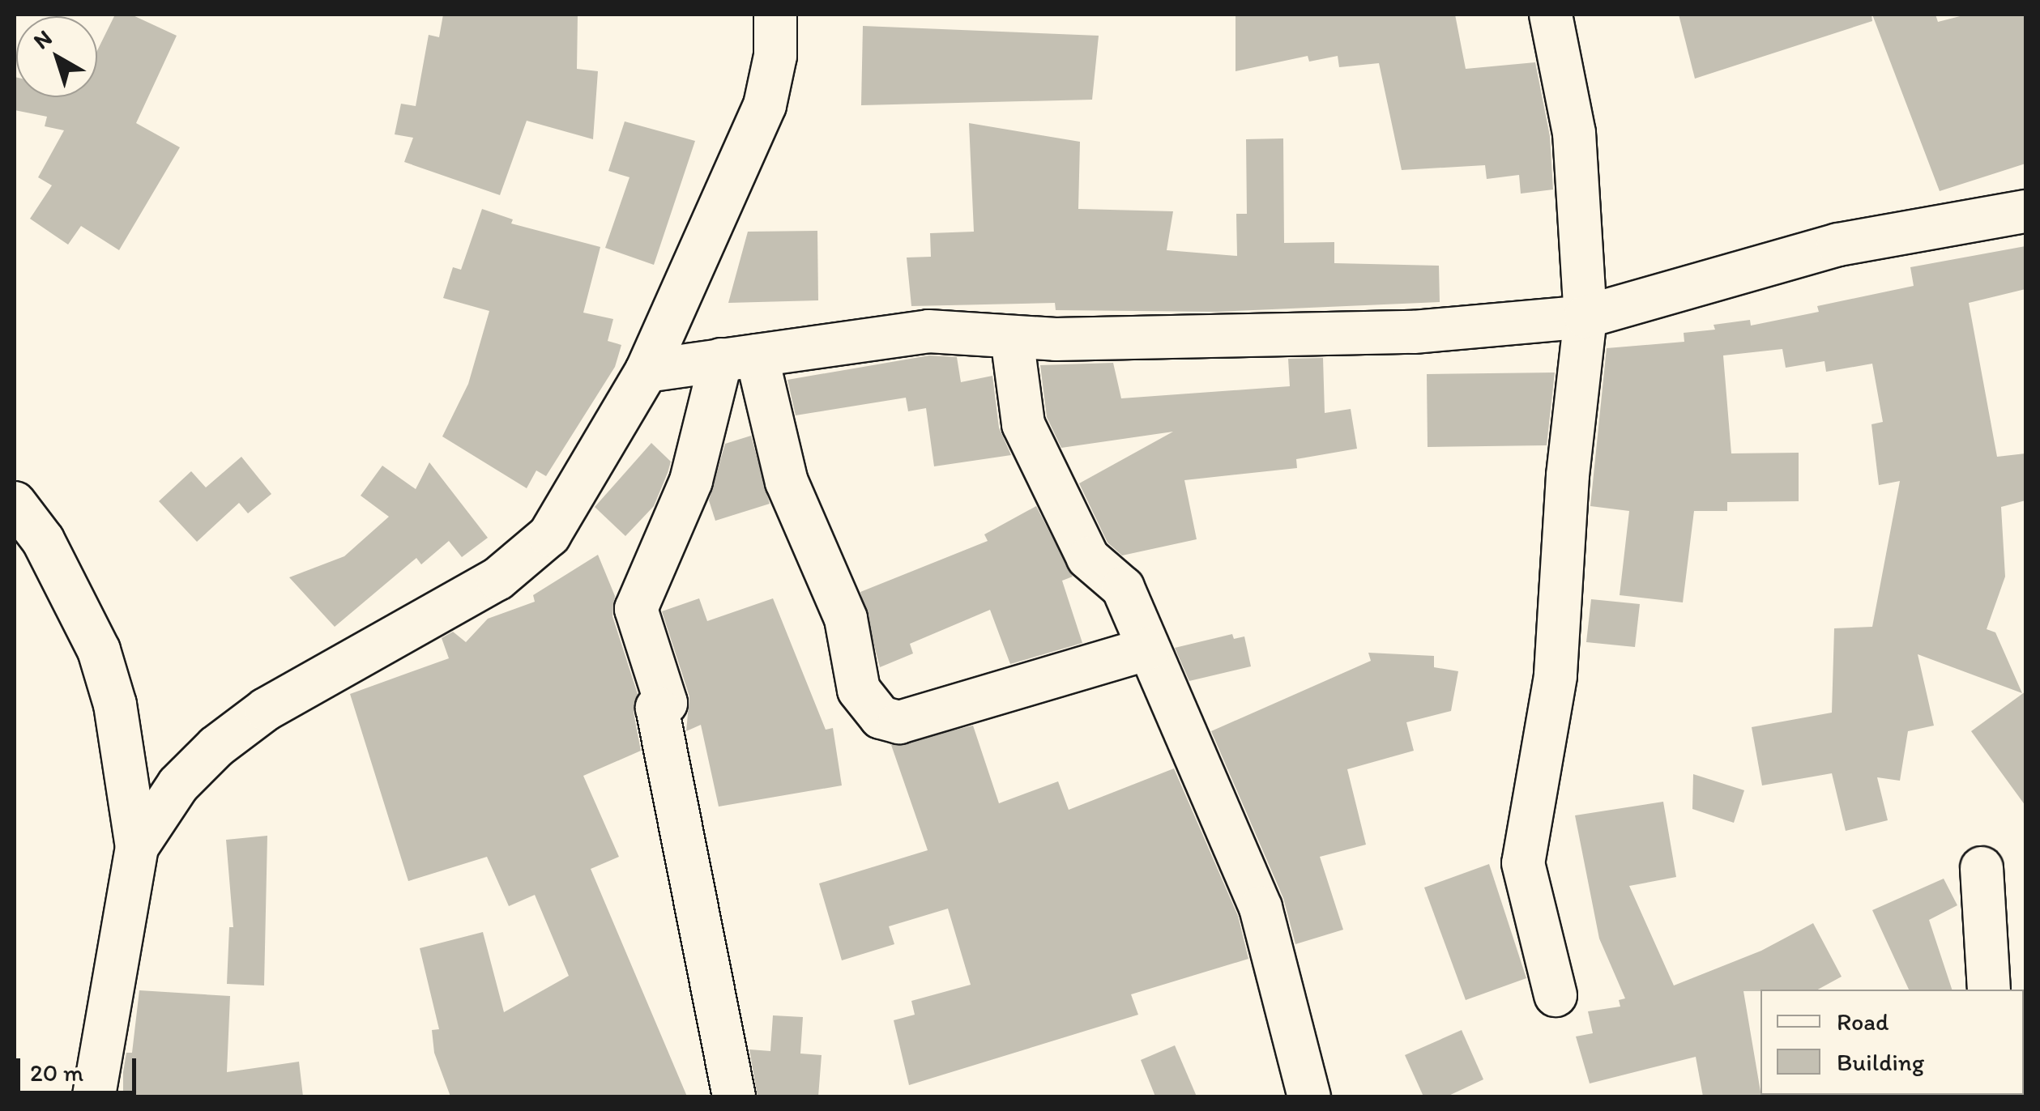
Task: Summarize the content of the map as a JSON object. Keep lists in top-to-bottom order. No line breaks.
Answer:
{"legend":["Road","Building"],"scale_bar":"20 m","north":"top left"}
